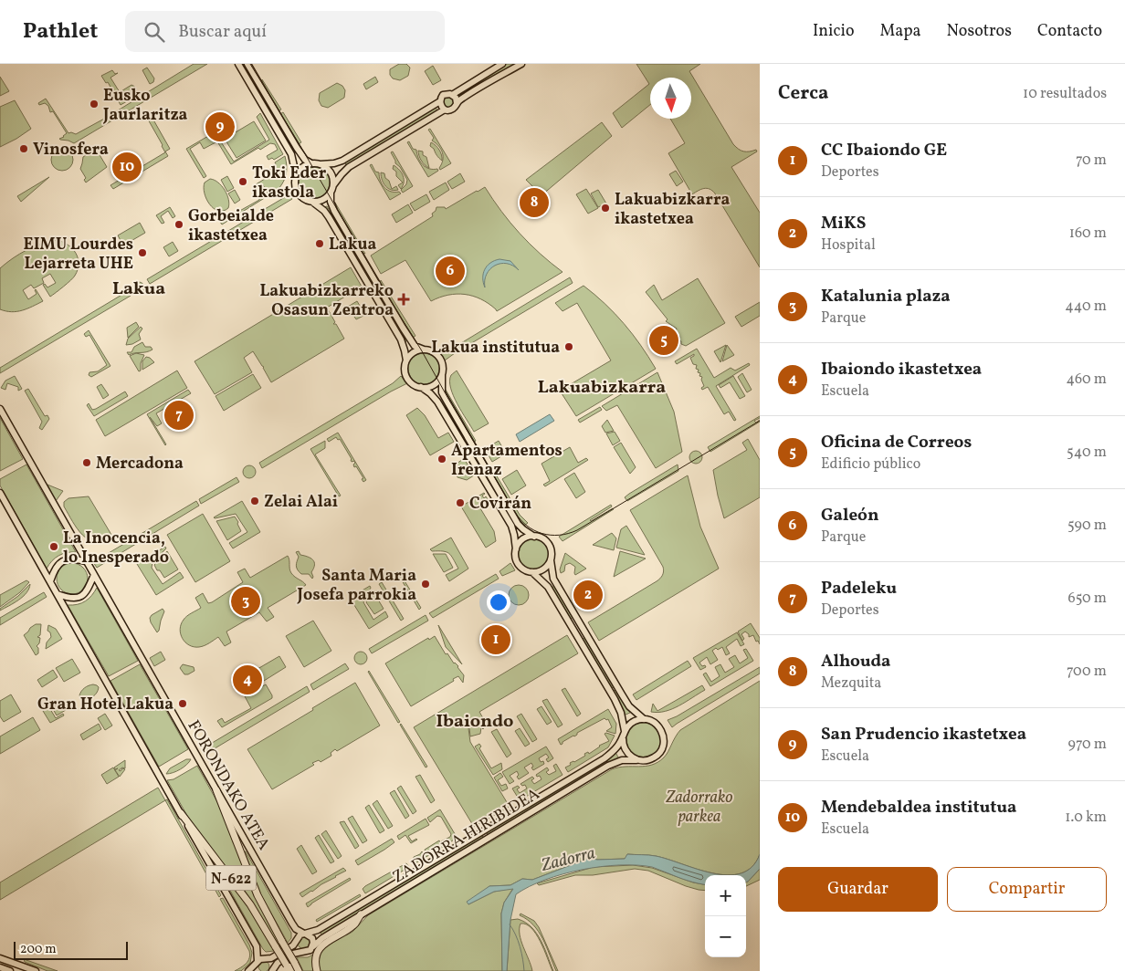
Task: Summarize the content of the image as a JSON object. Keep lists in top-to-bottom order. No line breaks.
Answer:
{"streets":{"highway":["N-622"],"main road":["FORONDAKO ATEA","ZADORRA HIRIBIDEA"]},"crossings":[["FORONDAKO ATEA","ZADORRA HIRIBIDEA"],["FORONDAKO ATEA","N-622"]],"districts":["Lakua","Lakuabizkarra","Ibaiondo"],"water":["Zadorra"],"parks":["Zadorrako parkea"],"places":{"other":["Eusko Jaurlaritza","Vinosfera","Toki Eder ikastola","Lakuabizkarra ikastetxea","Gorbeialde ikastetxea","Lakua","EIMU Lourdes Lejarreta UHE","Lakua institutua","Apartamentos Irenaz","Mercadona","Zelai Alai","Covirán","La Inocencia, lo Inesperado","Santa Maria Josefa parrokia","Gran Hotel Lakua"],"health":["Lakuabizkarreko Osasun Zentroa"]},"scale_bar":"200 m","north":"bottom","page":{"header":"Pathlet","search":"Buscar aquí","nav":["Inicio","Mapa","Nosotros","Contacto"],"heading":["Cerca","10 resultados"],"pins":["9","10","8","6","5","7","2","3","1","4"],"list":[{"mark":"1","name":"CC Ibaiondo GE","note":"Deportes","value":"70 m"},{"mark":"2","name":"MiKS","note":"Hospital","value":"160 m"},{"mark":"3","name":"Katalunia plaza","note":"Parque","value":"440 m"},{"mark":"4","name":"Ibaiondo ikastetxea","note":"Escuela","value":"460 m"},{"mark":"5","name":"Oficina de Correos","note":"Edificio público","value":"540 m"},{"mark":"6","name":"Galeón","note":"Parque","value":"590 m"},{"mark":"7","name":"Padeleku","note":"Deportes","value":"650 m"},{"mark":"8","name":"Alhouda","note":"Mezquita","value":"700 m"},{"mark":"9","name":"San Prudencio ikastetxea","note":"Escuela","value":"970 m"},{"mark":"10","name":"Mendebaldea institutua","note":"Escuela","value":"1.0 km"}],"buttons":["Guardar","Compartir"],"map_buttons":["+","−"],"scale":"200 m"}}
